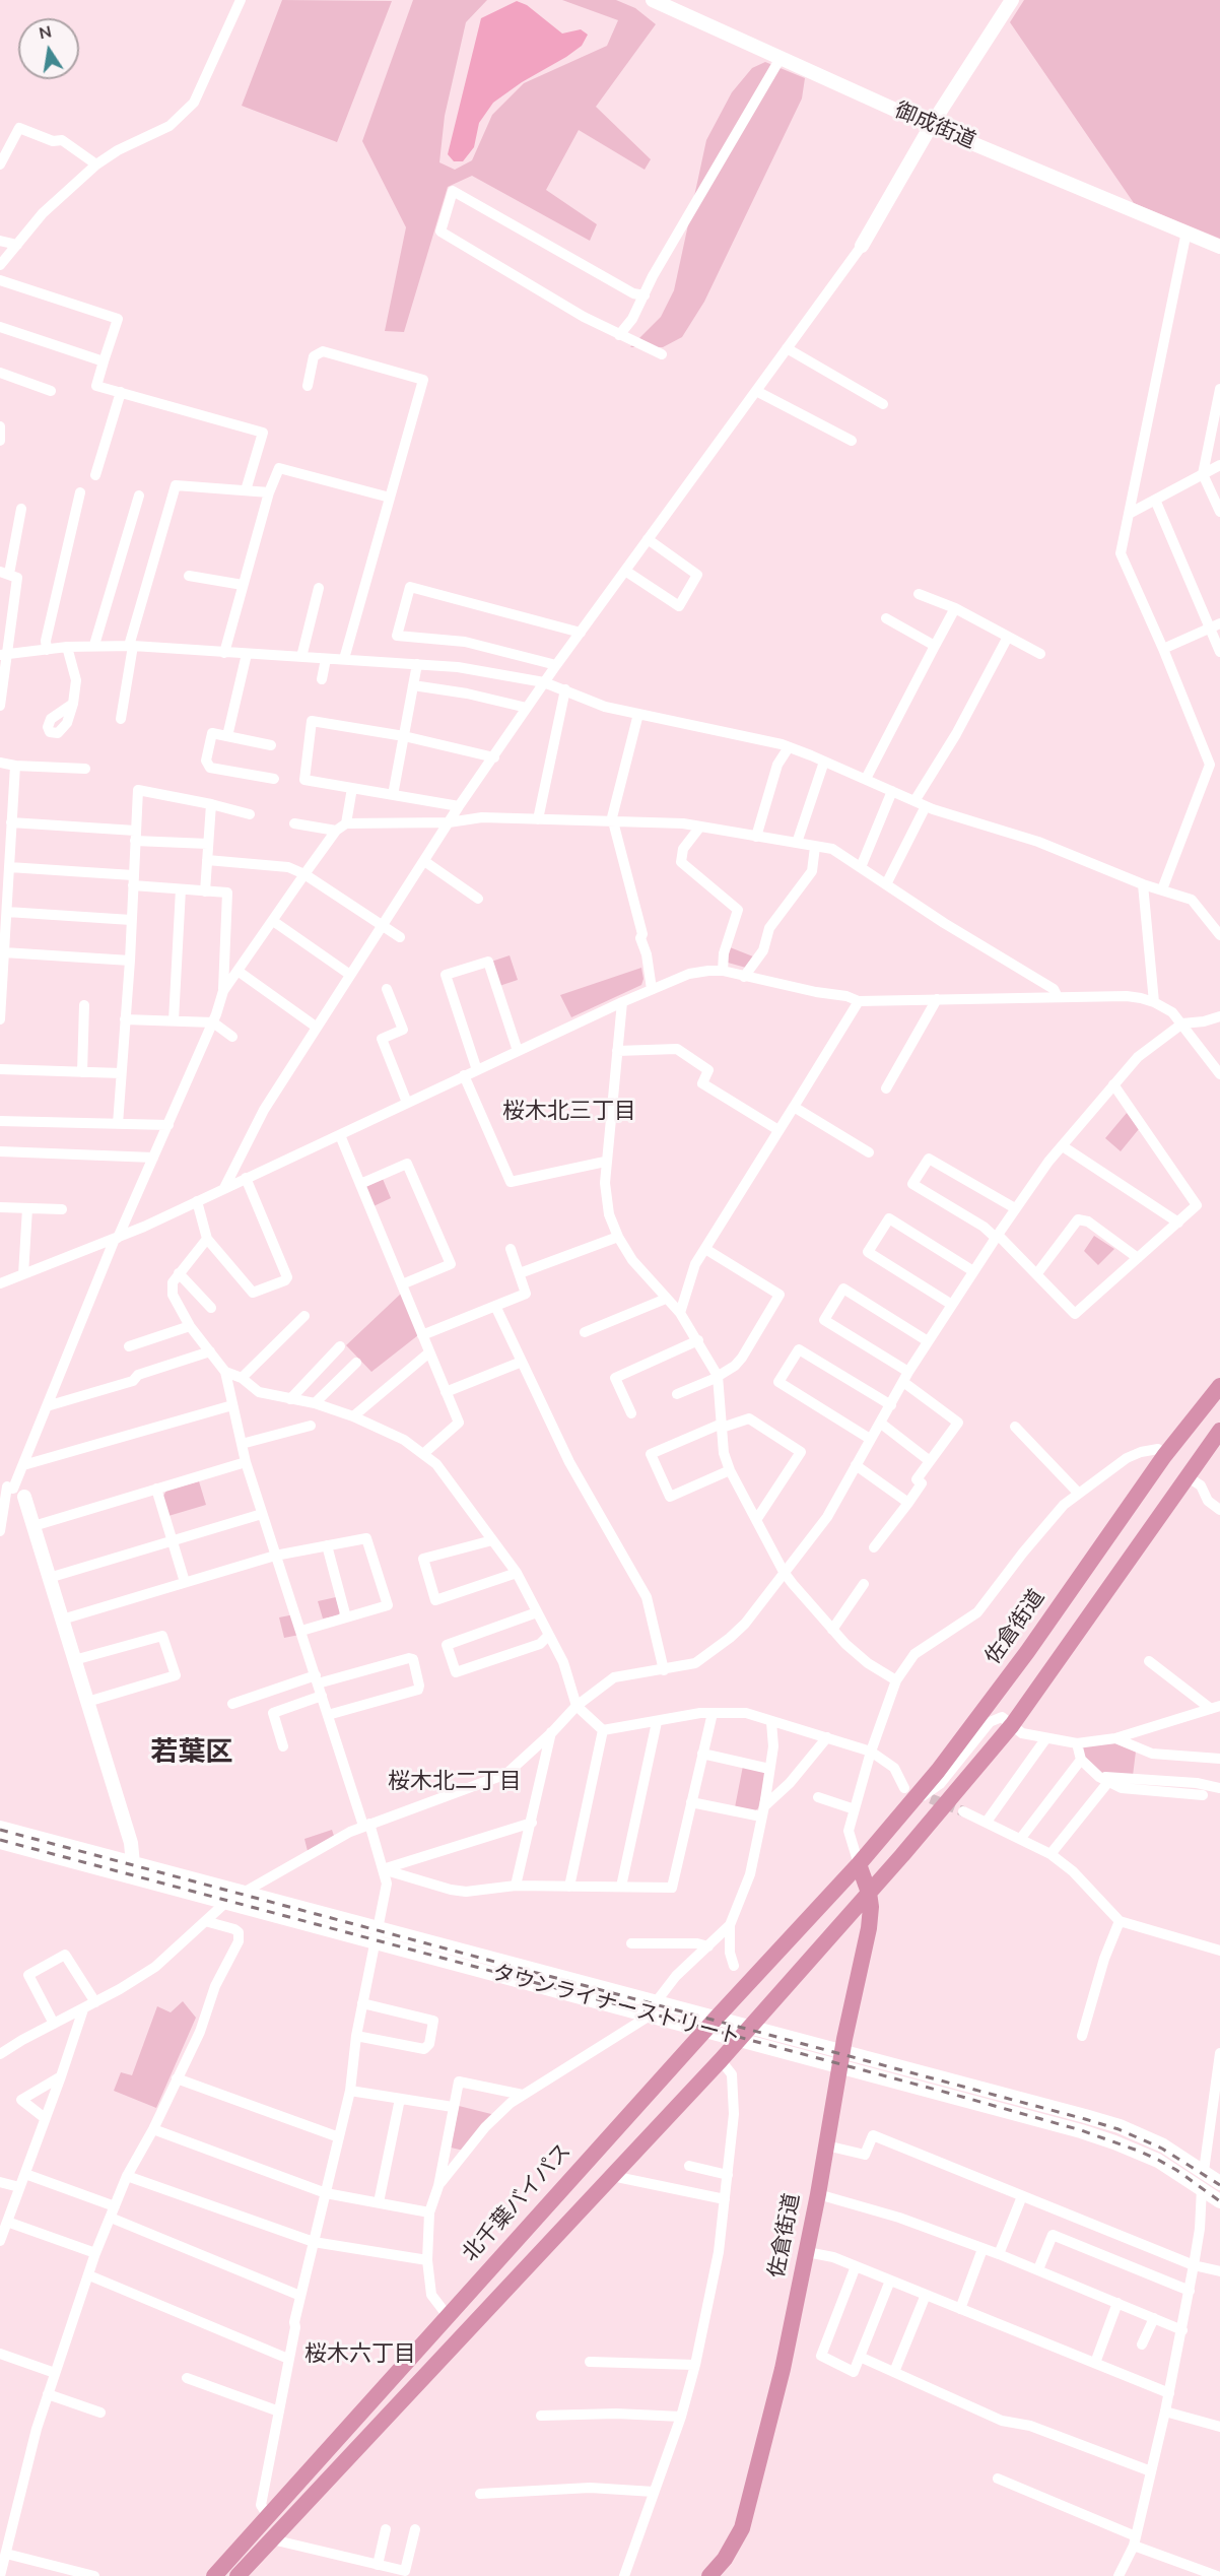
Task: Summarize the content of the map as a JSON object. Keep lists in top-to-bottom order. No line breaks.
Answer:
{"streets":{"highway":["佐倉街道","北千葉バイパス"],"street":["御成街道","タウンライナーストリート"]},"crossings":[["佐倉街道","タウンライナーストリート"],["佐倉街道","北千葉バイパス"],["タウンライナーストリート","北千葉バイパス"]],"districts":["桜木北三丁目","若葉区","桜木北二丁目","桜木六丁目"],"north":"top"}
